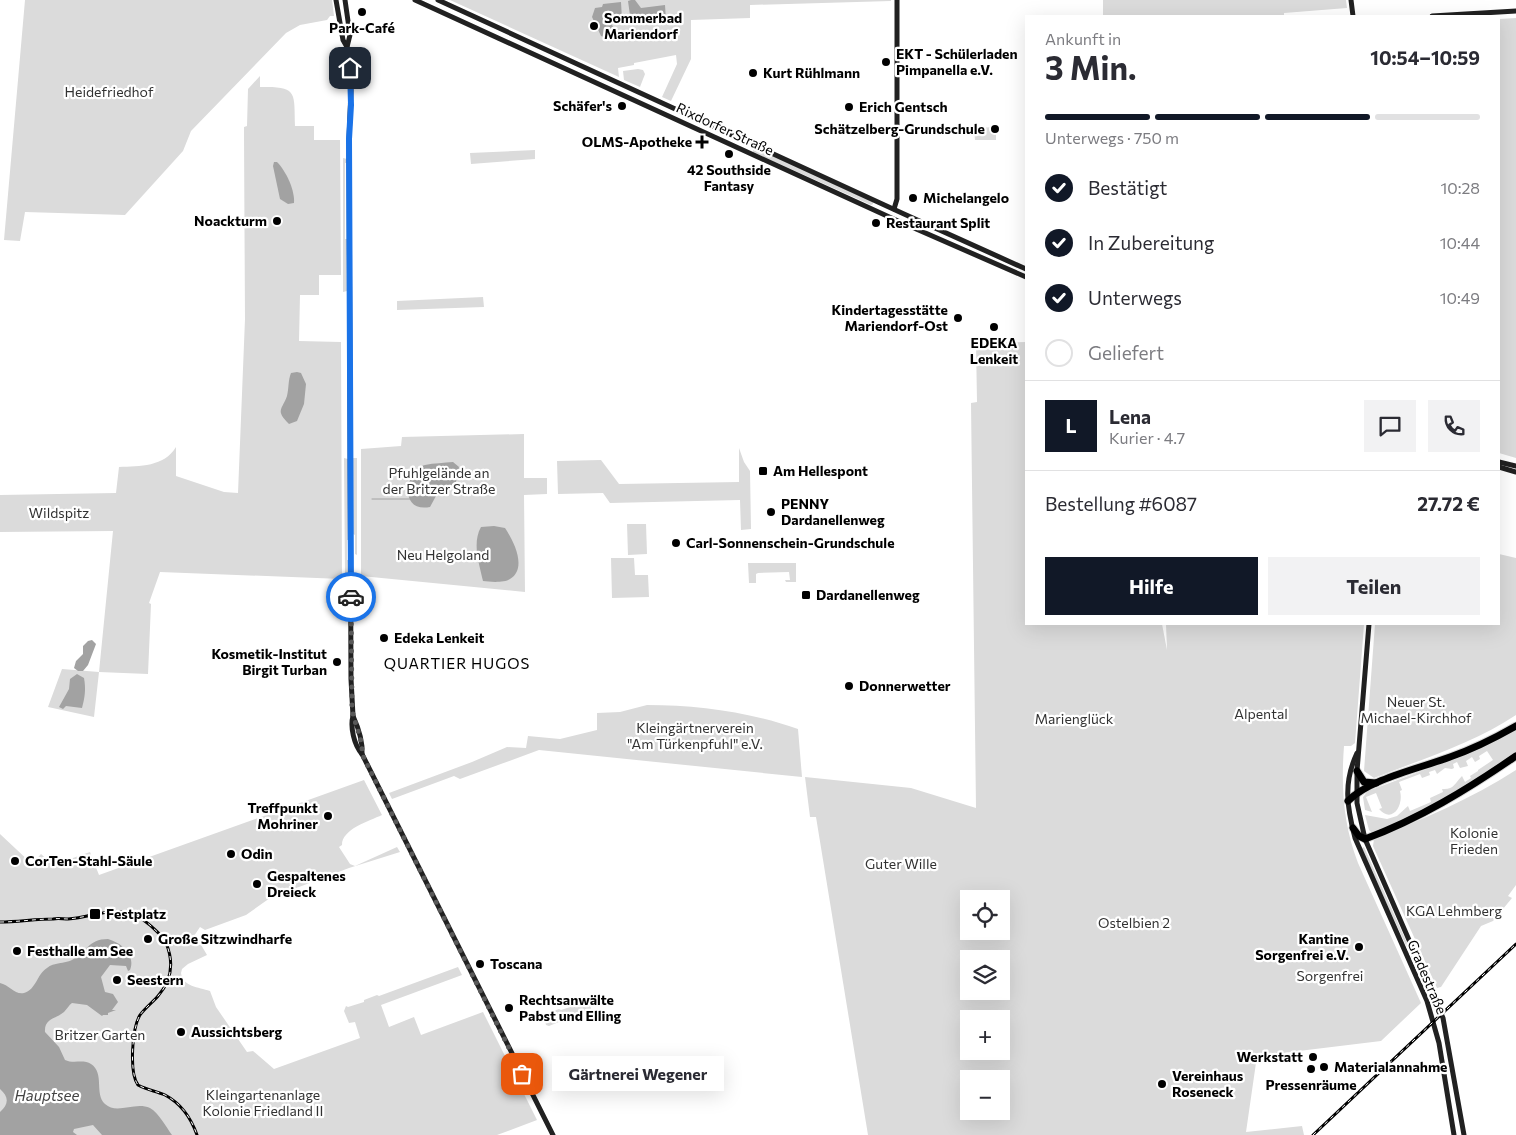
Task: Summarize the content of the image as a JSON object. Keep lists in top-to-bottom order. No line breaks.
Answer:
{"streets":{"street":["Rixdorfer Straße","Gradestraße"]},"districts":["QUARTIER HUGOS"],"water":["Hauptsee"],"parks":["Heidefriedhof","Pfuhlgelände an der Britzer Straße","Wildspitz","Neu Helgoland","Neuer St. Michael-Kirchhof","Alpental","Marienglück","Kleingärtnerverein \"Am Türkenpfuhl\" e.V.","Kolonie Frieden","Guter Wille","KGA Lehmberg","Ostelbien 2","Sorgenfrei","Britzer Garten","Kleingartenanlage Kolonie Friedland II"],"places":{"other":["Park-Café","Sommerbad Mariendorf","EKT - Schülerladen Pimpanella e.V.","Kurt Rühlmann","Schäfer's","Erich Gentsch","Schätzelberg-Grundschule","42 Southside Fantasy","Michelangelo","Noackturm","Restaurant Split","Kindertagesstätte Mariendorf-Ost","EDEKA Lenkeit","PENNY Dardanellenweg","Carl-Sonnenschein-Grundschule","Edeka Lenkeit","Kosmetik-Institut Birgit Turban","Donnerwetter","Treffpunkt Mohriner","Odin","CorTen-Stahl-Säule","Gespaltenes Dreieck","Große Sitzwindharfe","Kantine Sorgenfrei e.V.","Festhalle am See","Toscana","Seestern","Rechtsanwälte Pabst und Elling","Aussichtsberg","Werkstatt","Materialannahme","Pressenräume","Gärtnerei Wegener","Vereinhaus Roseneck"],"health":["OLMS-Apotheke"],"transit":["Am Hellespont","Dardanellenweg","Festplatz"]},"page":{"heading":["3 Min.","Ankunft in","10:54–10:59"],"panel":["Lena","Kurier · 4.7","Bestellung #6087","27.72 €"],"bar":"Unterwegs · 750 m","list":[["Bestätigt","10:28"],["In Zubereitung","10:44"],["Unterwegs","10:49"],"Geliefert"],"round":"L","buttons":["Hilfe","Teilen"],"map_buttons":["+","−"],"bubble":"Gärtnerei Wegener"}}
